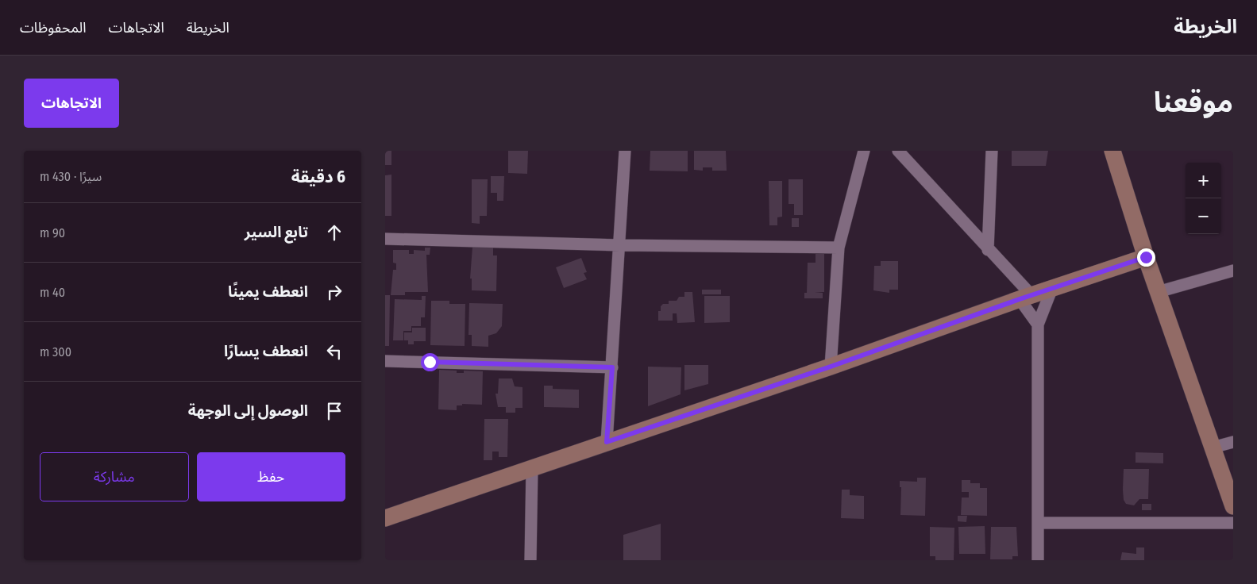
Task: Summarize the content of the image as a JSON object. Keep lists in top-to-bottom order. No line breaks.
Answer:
{"page":{"header":"الخريطة","nav":["الخريطة","الاتجاهات","المحفوظات"],"title":"موقعنا","buttons":["الاتجاهات",["حفظ","مشاركة"]],"heading":["6 دقيقة","سيرًا · 430 m"],"map_buttons":["+","−"],"list":[["تابع السير","90 m"],["انعطف يمينًا","40 m"],["انعطف يسارًا","300 m"],"الوصول إلى الوجهة"]}}
